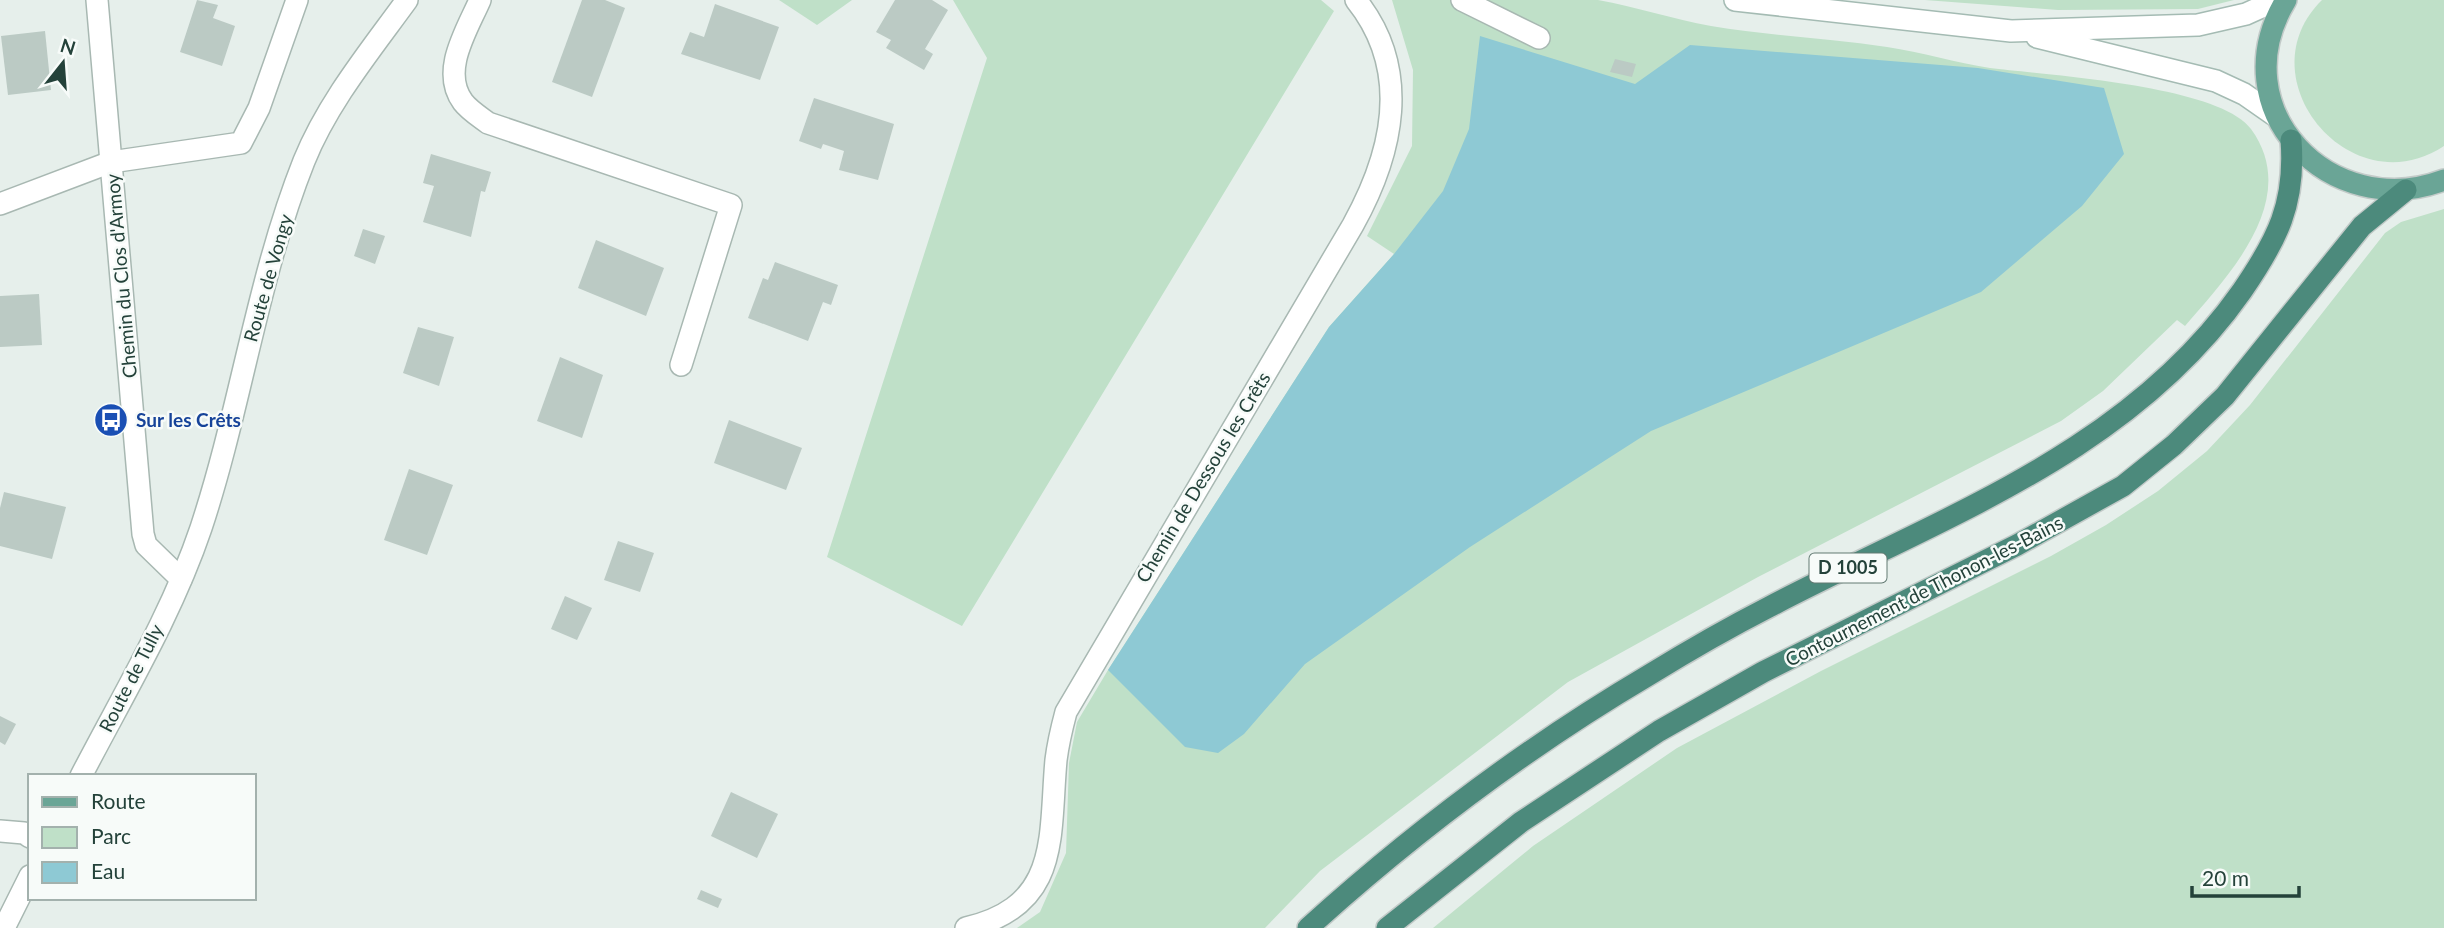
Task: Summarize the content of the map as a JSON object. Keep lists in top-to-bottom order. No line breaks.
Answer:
{"streets":{"highway":["D 1005","Contournement de Thonon-les-Bains"],"street":["Chemin du Clos d'Armoy","Route de Vongy","Chemin de Dessous les Crêts","Route de Tully"]},"crossings":[["Chemin du Clos d'Armoy","Route de Vongy"],["Chemin du Clos d'Armoy","Route de Tully"],["Route de Vongy","Route de Tully"]],"places":{"bus stop":["Sur les Crêts"]},"legend":["Route","Parc","Eau"],"scale_bar":"20 m","north":"top"}
